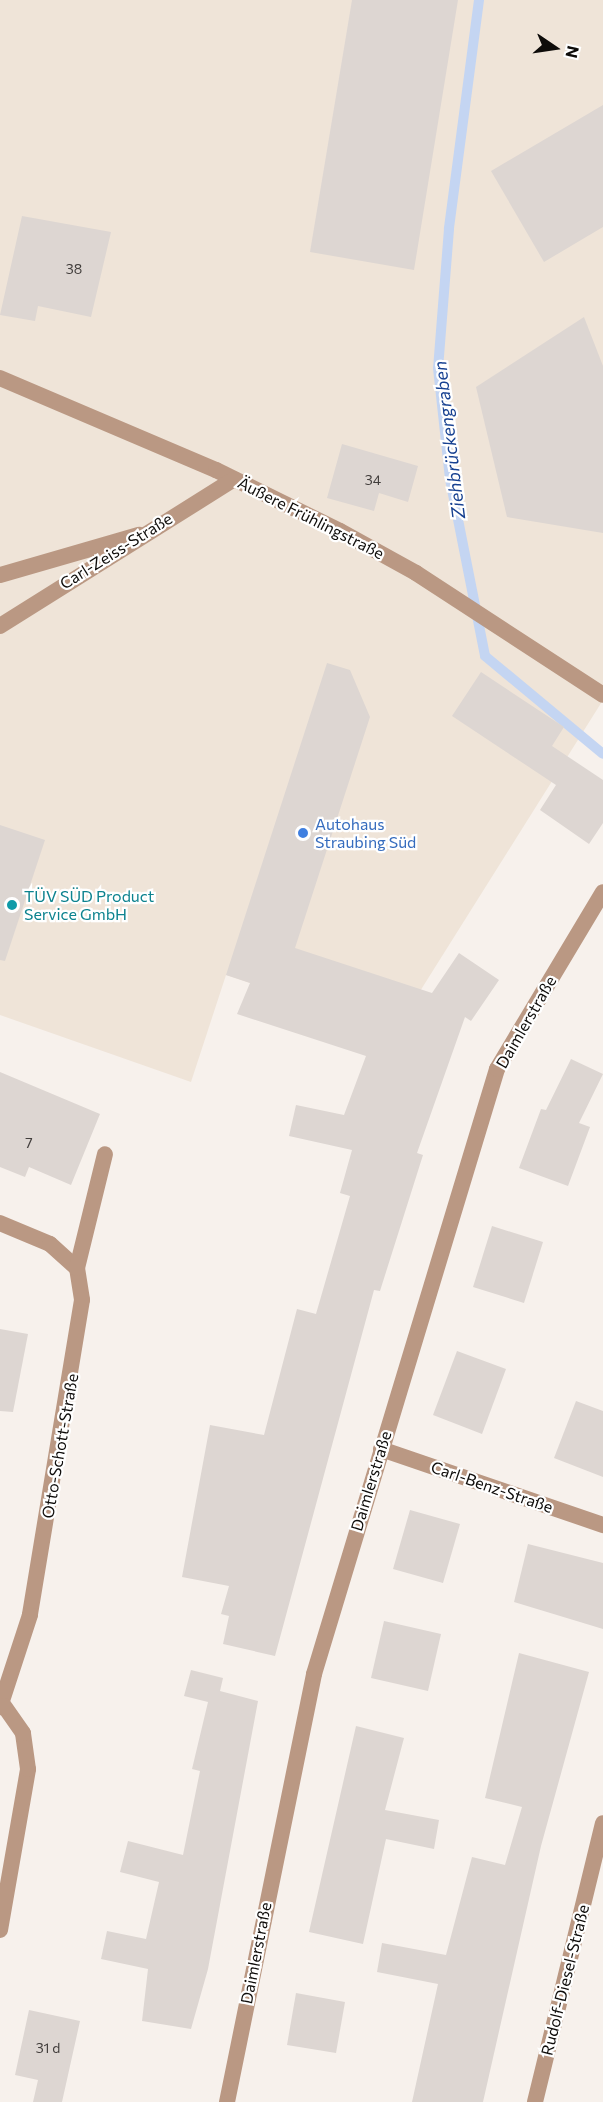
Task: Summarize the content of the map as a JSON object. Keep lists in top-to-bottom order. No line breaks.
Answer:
{"streets":{"street":["Äußere Frühlingstraße","Carl-Zeiss-Straße","Daimlerstraße","Otto-Schott-Straße","Carl-Benz-Straße","Rudolf-Diesel-Straße"]},"crossings":[["Äußere Frühlingstraße","Carl-Zeiss-Straße"],["Daimlerstraße","Carl-Benz-Straße"]],"water":["Ziehbrückengraben"],"places":["Autohaus Straubing Süd","TÜV SÜD Product Service GmbH"],"house_numbers":["38","34","7","31 d"],"north":"right"}
